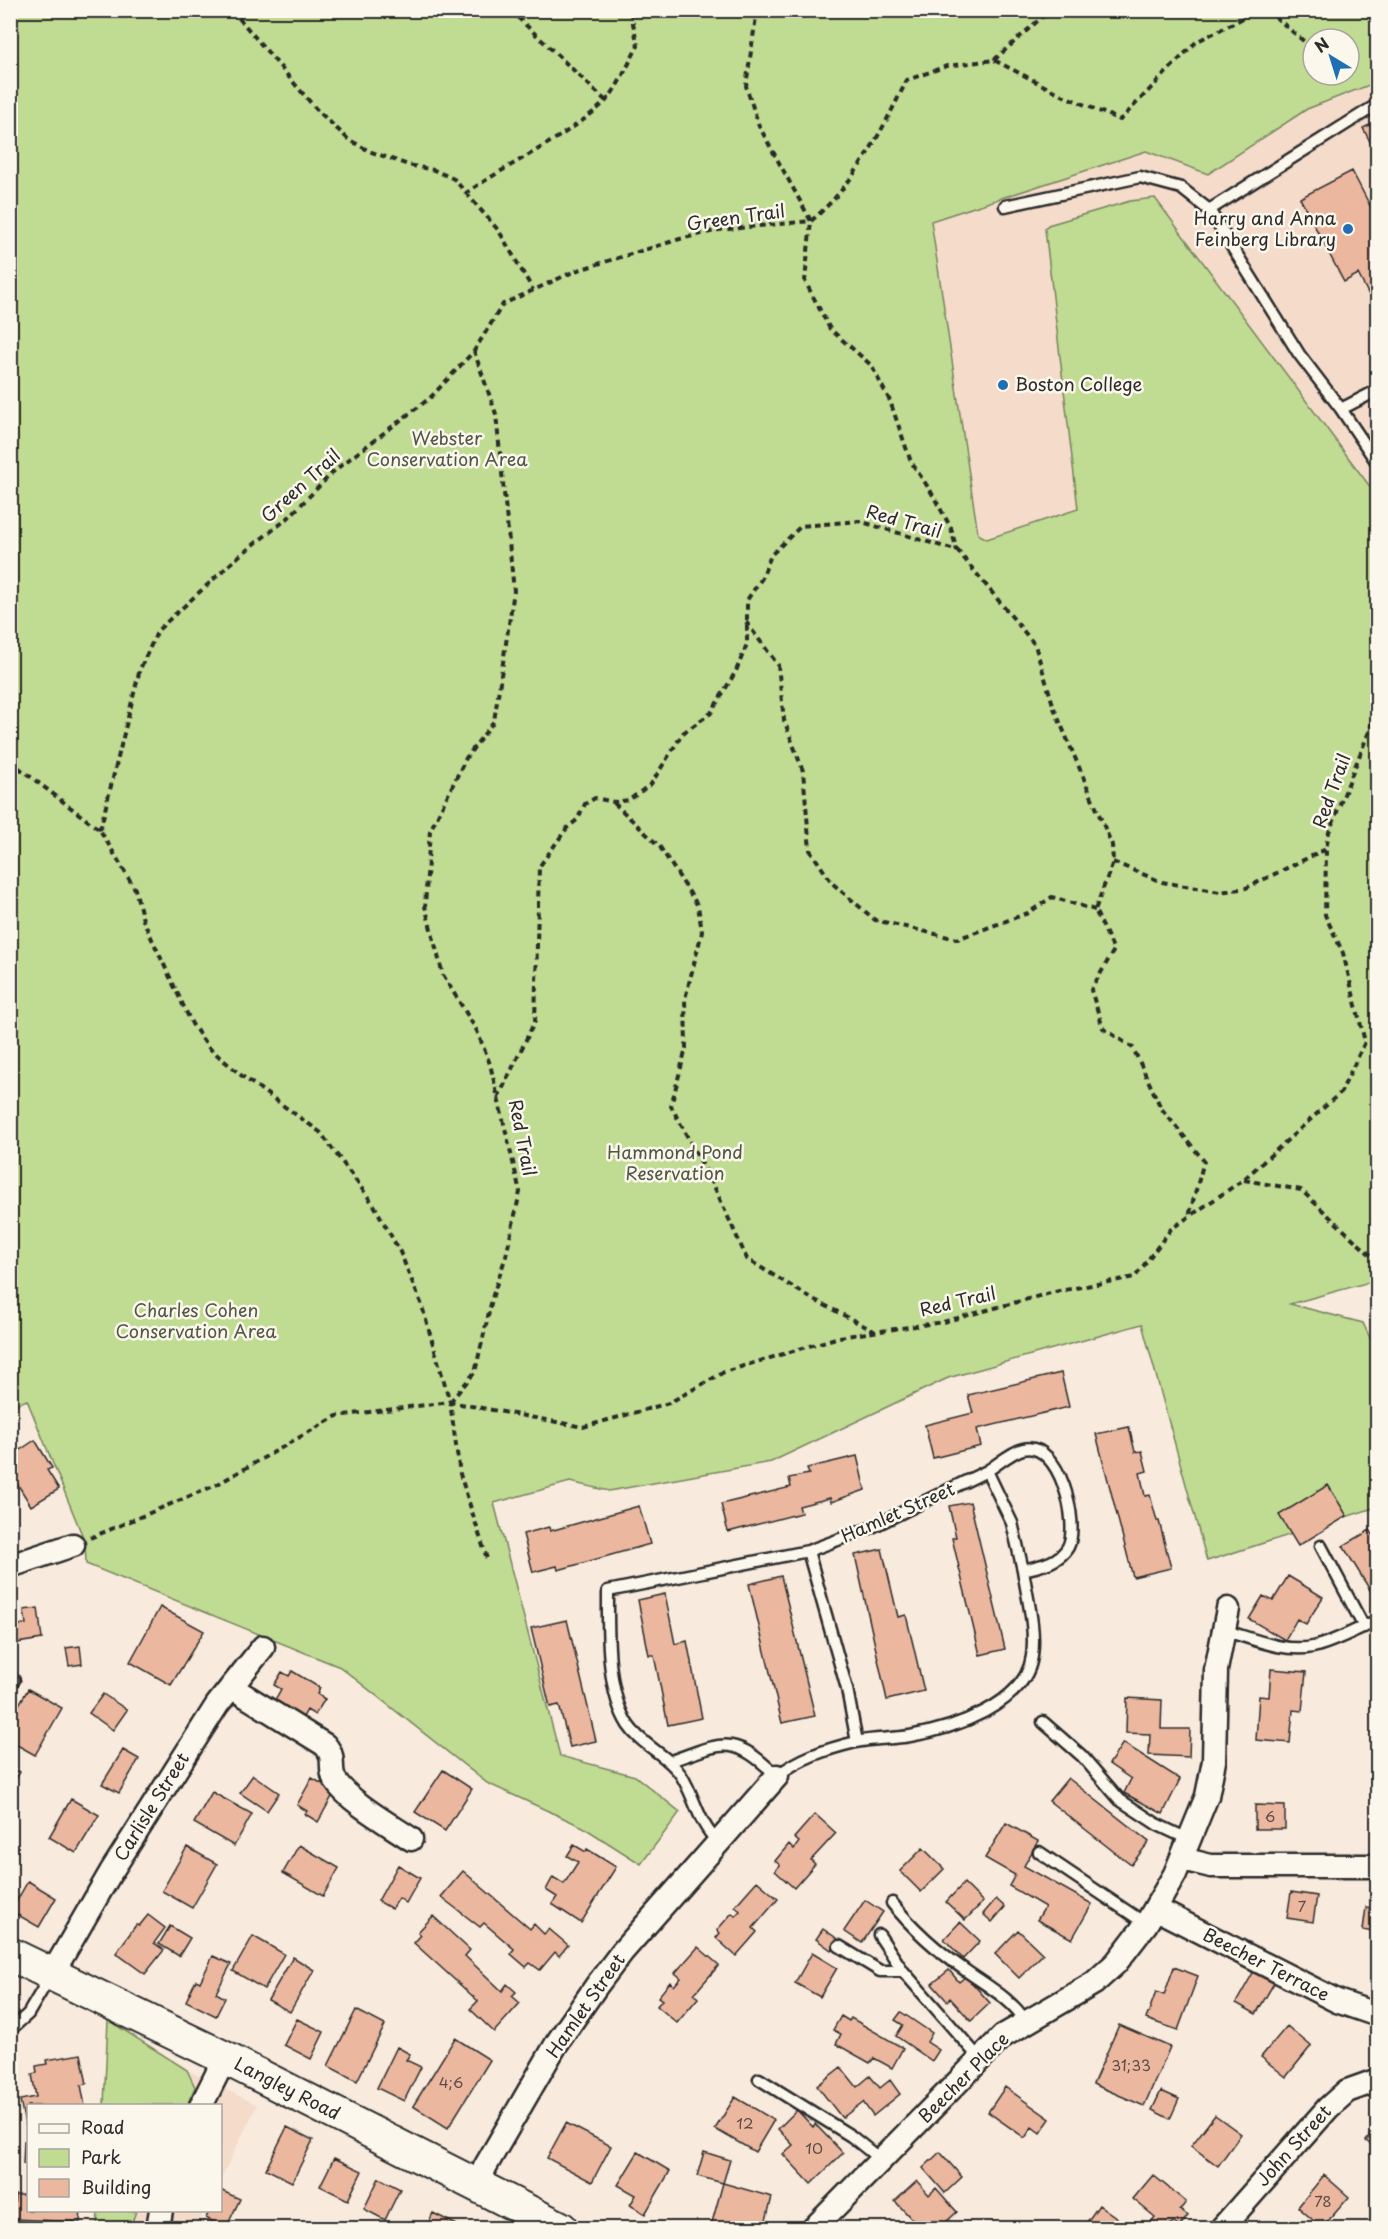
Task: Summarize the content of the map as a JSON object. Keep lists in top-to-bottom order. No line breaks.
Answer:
{"streets":{"street":["Hamlet Street","Carlisle Street","Beecher Terrace","Beecher Place","Langley Road","John Street"],"path":["Green Trail","Red Trail"]},"crossings":[["Hamlet Street","Langley Road"],["Carlisle Street","Langley Road"],["Beecher Terrace","Beecher Place"]],"parks":["Webster Conservation Area","Hammond Pond Reservation","Charles Cohen Conservation Area"],"places":["Harry and Anna Feinberg Library","Boston College"],"house_numbers":["6","7","31;33","4;6","12","10","78"],"legend":["Road","Park","Building"],"north":"top left"}
